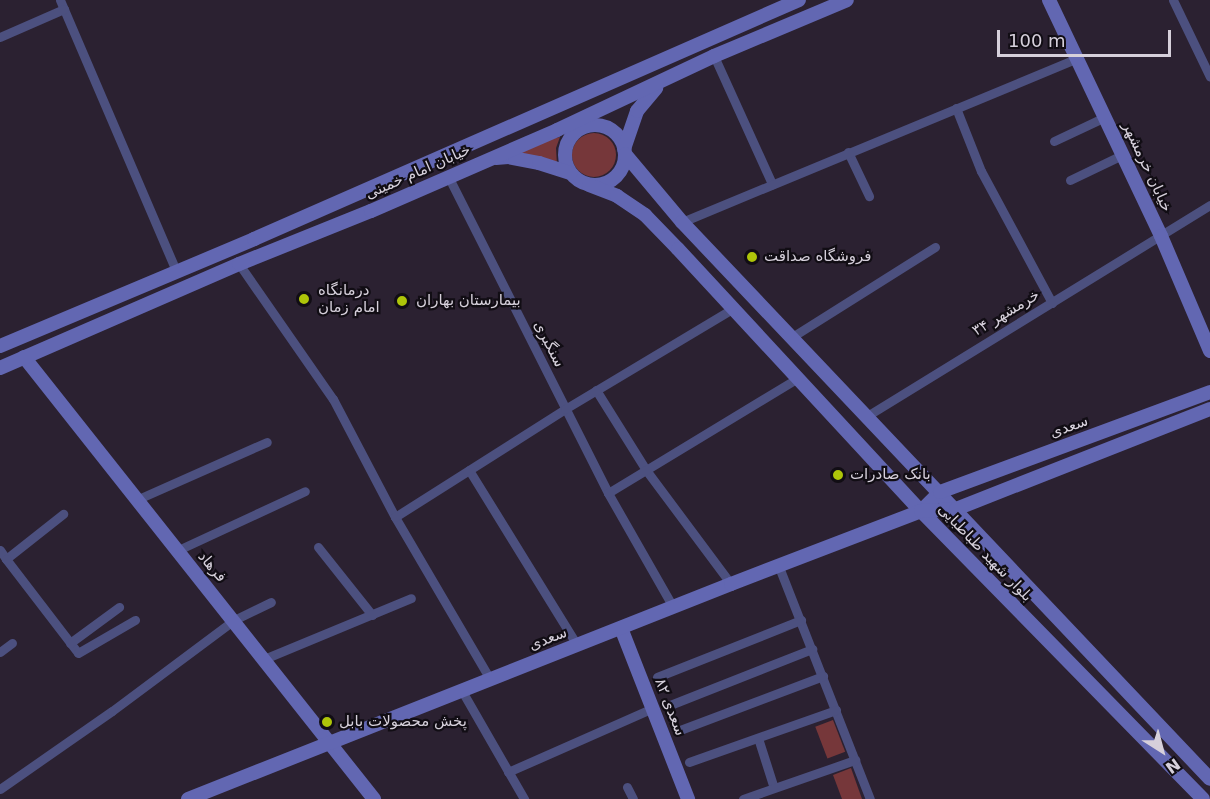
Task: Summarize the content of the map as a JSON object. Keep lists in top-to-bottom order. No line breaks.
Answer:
{"streets":{"main road":["خیابان خرمشهر","خیابان امام خمینی","سعدی","بلوار شهید طباطبایی","فرهاد","سعدی ۸۲"],"street":["خرمشهر ۳۴","سنگبری"]},"crossings":[["خیابان خرمشهر","خرمشهر ۳۴"],["خیابان امام خمینی","سنگبری"],["خیابان امام خمینی","بلوار شهید طباطبایی"],["خیابان امام خمینی","فرهاد"],["خرمشهر ۳۴","بلوار شهید طباطبایی"],["سنگبری","سعدی"],["سعدی","بلوار شهید طباطبایی"],["سعدی","فرهاد"],["سعدی","سعدی ۸۲"]],"places":["فروشگاه صداقت","درمانگاه امام زمان","بیمارستان بهاران","بانک صادرات","پخش محصولات بابل"],"scale_bar":"100 m","north":"bottom right"}
